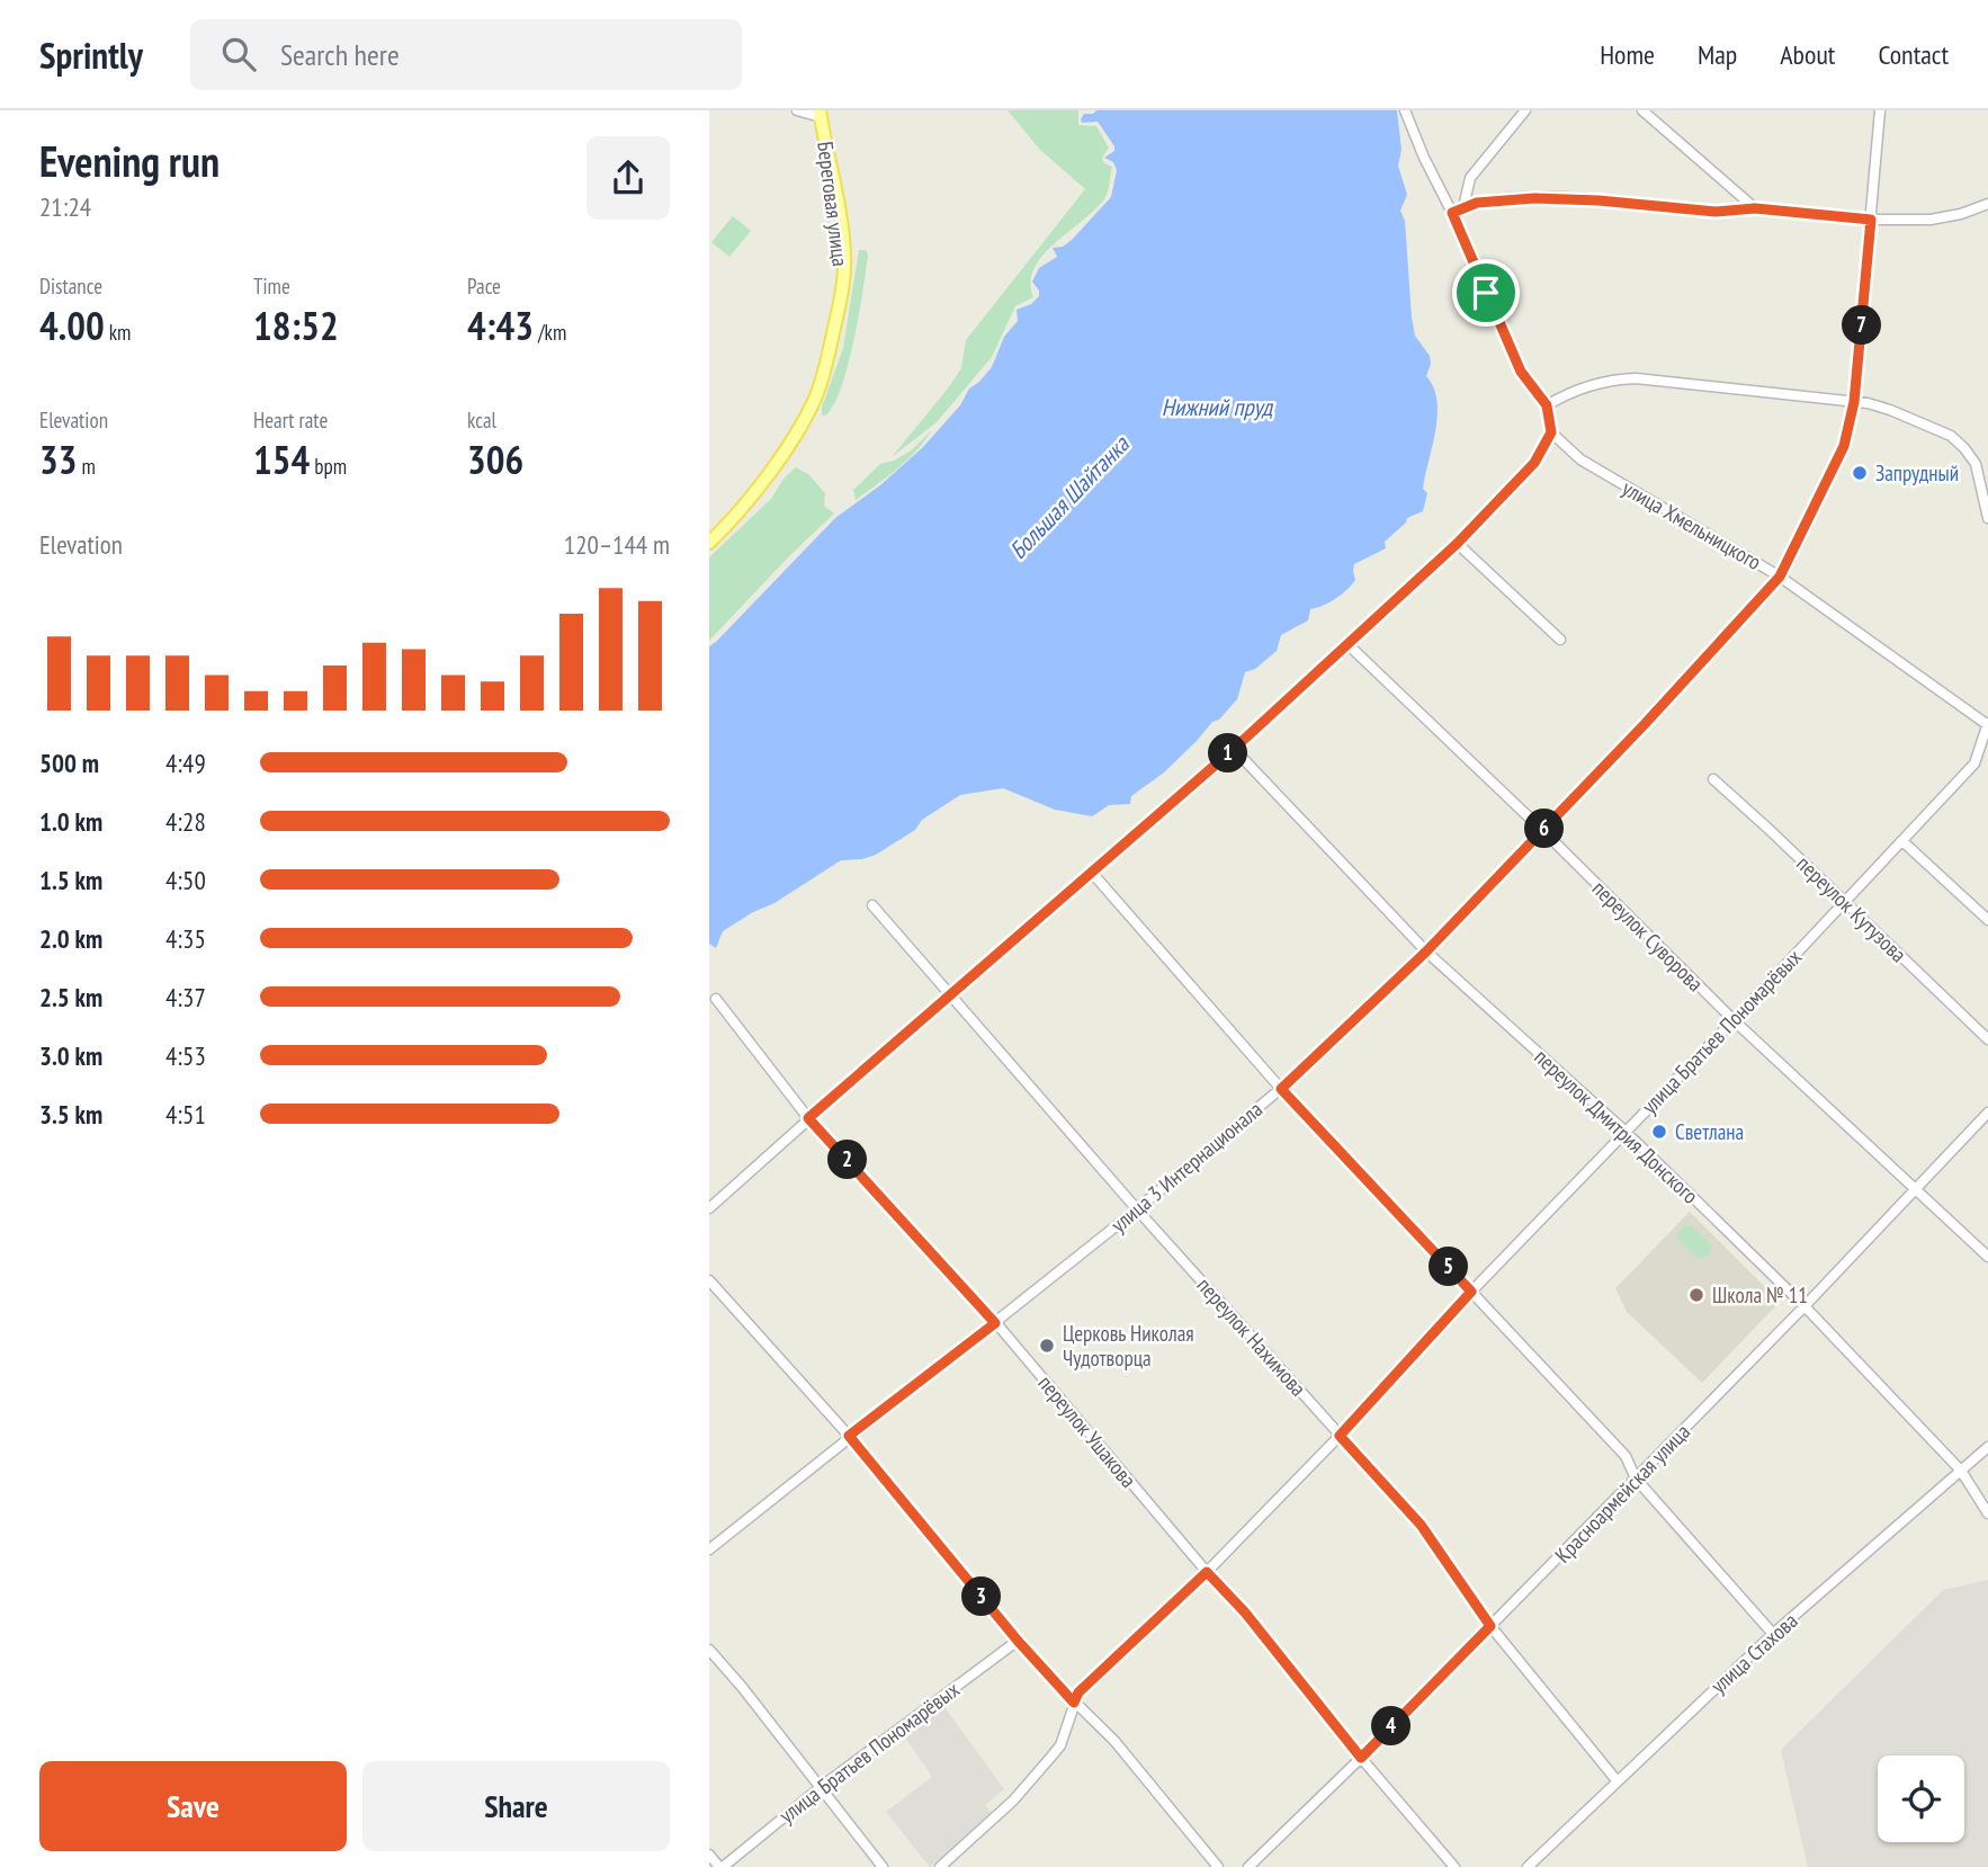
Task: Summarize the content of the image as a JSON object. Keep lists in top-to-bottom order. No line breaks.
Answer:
{"streets":{"main road":["Береговая улица"],"street":["улица Хмельницкого","переулок Кутузова","переулок Суворова","улица Братьев Пономарёвых","переулок Дмитрия Донского","улица 3 Интернационала","переулок Нахимова","переулок Ушакова","Красноармейская улица","улица Стахова"]},"crossings":[["улица Хмельницкого","улица Братьев Пономарёвых"],["улица Хмельницкого","улица 3 Интернационала"],["переулок Кутузова","улица Братьев Пономарёвых"],["переулок Суворова","улица Братьев Пономарёвых"],["переулок Суворова","улица 3 Интернационала"],["переулок Суворова","Красноармейская улица"],["улица Братьев Пономарёвых","переулок Дмитрия Донского"],["улица Братьев Пономарёвых","переулок Нахимова"],["улица Братьев Пономарёвых","переулок Ушакова"],["переулок Дмитрия Донского","улица 3 Интернационала"],["переулок Дмитрия Донского","Красноармейская улица"],["переулок Дмитрия Донского","улица Стахова"],["улица 3 Интернационала","переулок Нахимова"],["улица 3 Интернационала","переулок Ушакова"],["переулок Нахимова","Красноармейская улица"],["переулок Нахимова","улица Стахова"],["переулок Ушакова","Красноармейская улица"]],"water":["Нижний пруд","Большая Шайтанка"],"places":["Запрудный","Светлана","Школа № 11","Церковь Николая Чудотворца"],"page":{"header":"Sprintly","search":"Search here","nav":["Home","Map","About","Contact"],"heading":["Evening run","21:24"],"stats":[["Distance","4.00 km"],["Time","18:52"],["Pace","4:43 /km"],["Elevation","33 m"],["Heart rate","154 bpm"],["kcal","306"]],"pins":["7","1","6","2","5","3","4"],"chart":["Elevation","120–144 m"],"list":[{"name":"500 m","note":"4:49"},{"name":"1.0 km","note":"4:28"},{"name":"1.5 km","note":"4:50"},{"name":"2.0 km","note":"4:35"},{"name":"2.5 km","note":"4:37"},{"name":"3.0 km","note":"4:53"},{"name":"3.5 km","note":"4:51"}],"buttons":["Save","Share"]}}
